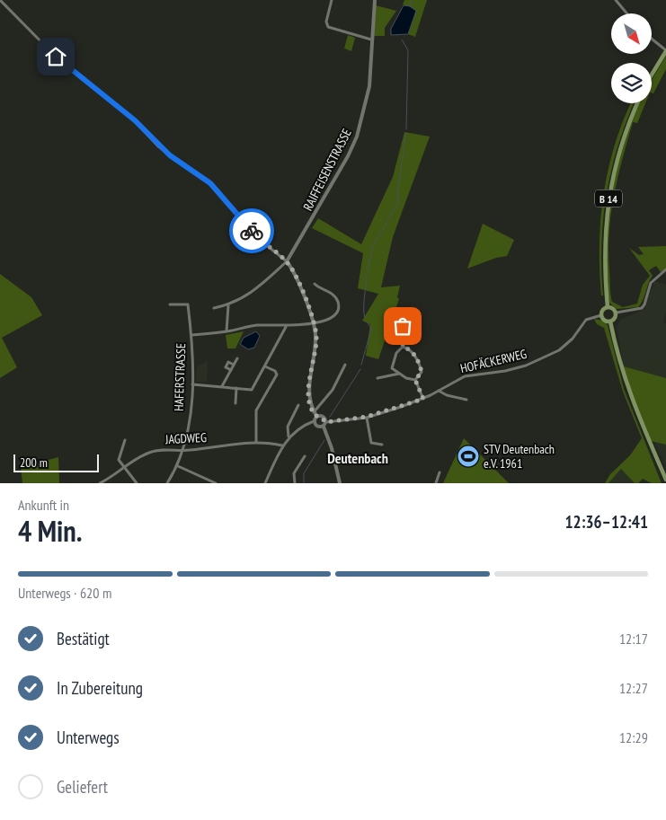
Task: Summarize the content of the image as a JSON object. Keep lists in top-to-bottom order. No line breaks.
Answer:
{"streets":{"main road":["B 14"],"street":["RAIFFEISENSTRASSE","HOFÄCKERWEG","HAFERSTRASSE","JAGDWEG"]},"crossings":[["B 14","HOFÄCKERWEG"],["HAFERSTRASSE","JAGDWEG"]],"districts":["Deutenbach"],"places":{"sports":["STV Deutenbach e.V. 1961"]},"scale_bar":"200 m","north":"bottom right","page":{"scale":"200 m","heading":["4 Min.","Ankunft in","12:36–12:41"],"bar":"Unterwegs · 620 m","list":[["Bestätigt","12:17"],["In Zubereitung","12:27"],["Unterwegs","12:29"],"Geliefert"]}}
